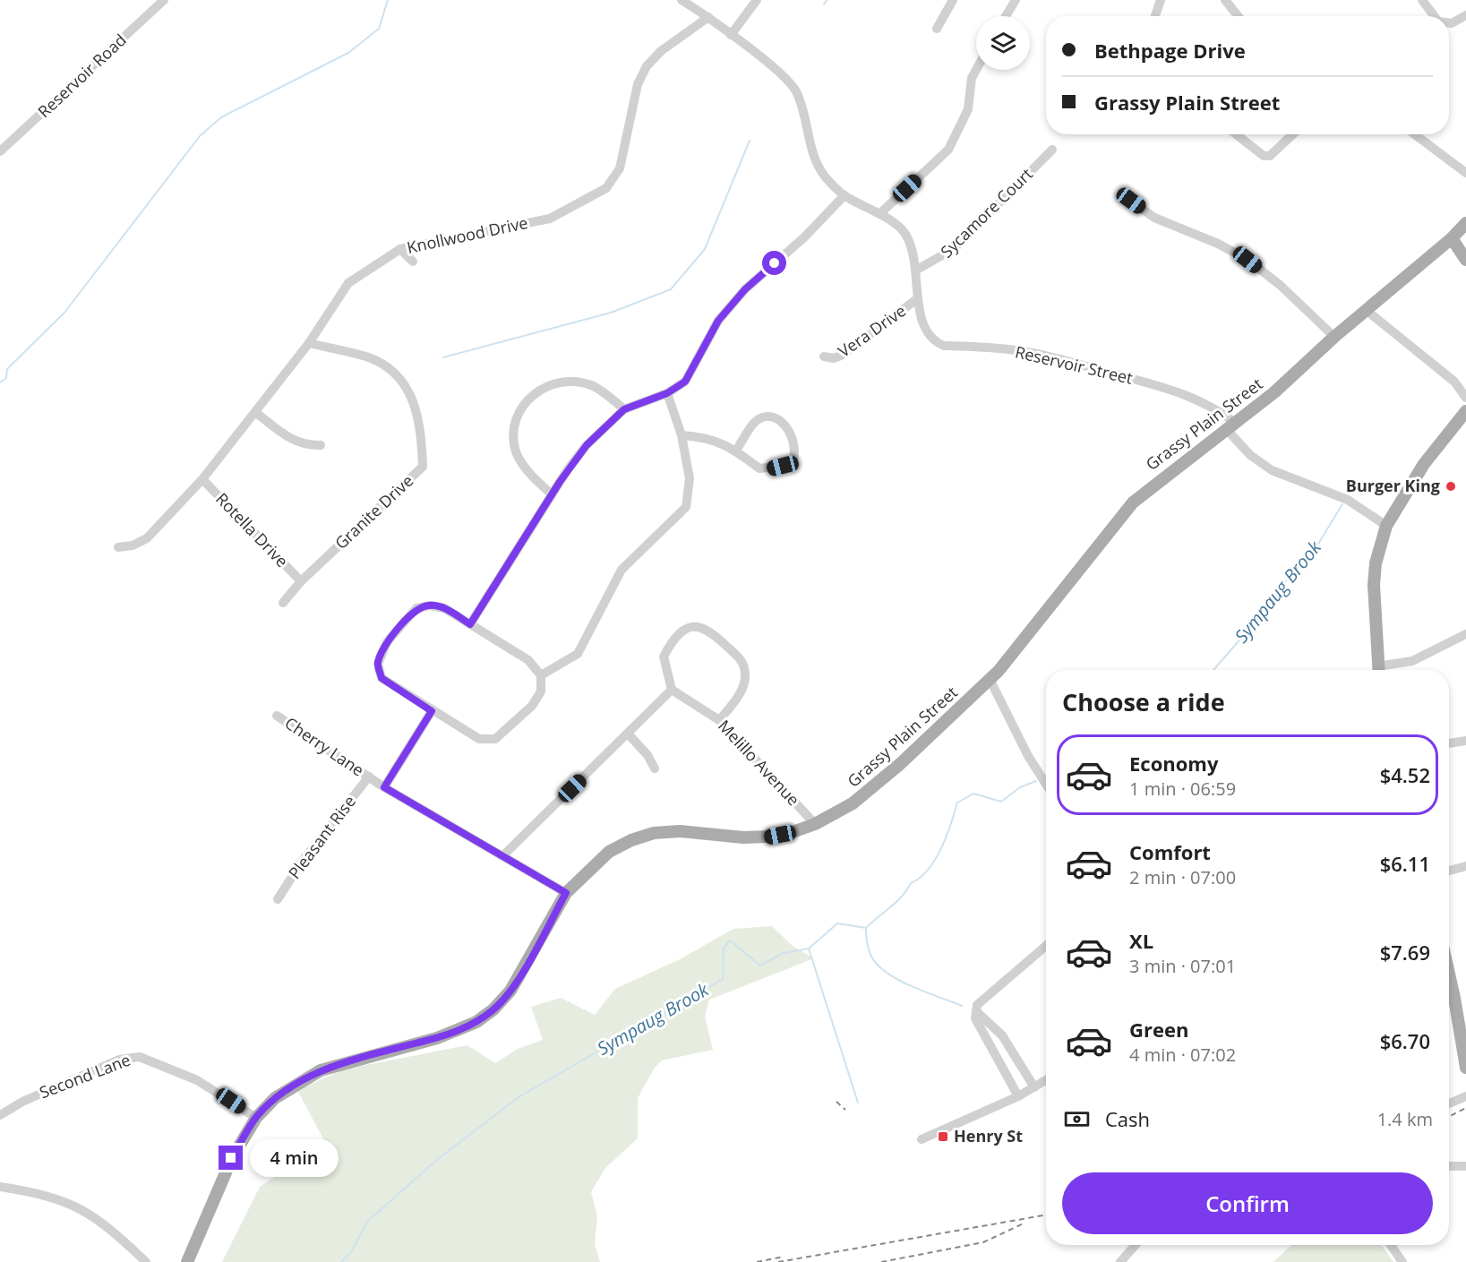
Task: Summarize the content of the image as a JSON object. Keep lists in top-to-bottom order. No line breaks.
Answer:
{"streets":{"main road":["Grassy Plain Street"],"street":["Reservoir Road","Sycamore Court","Knollwood Drive","Vera Drive","Reservoir Street","Granite Drive","Rotella Drive","Cherry Lane","Melillo Avenue","Pleasant Rise","Second Lane"]},"crossings":[["Sycamore Court","Reservoir Street"],["Knollwood Drive","Reservoir Street"],["Knollwood Drive","Granite Drive"],["Knollwood Drive","Rotella Drive"],["Vera Drive","Reservoir Street"],["Reservoir Street","Grassy Plain Street"],["Grassy Plain Street","Cherry Lane"],["Grassy Plain Street","Melillo Avenue"],["Grassy Plain Street","Second Lane"],["Granite Drive","Rotella Drive"],["Cherry Lane","Pleasant Rise"]],"water":["Sympaug Brook"],"places":{"other":["Burger King"],"transit":["Henry St"]},"page":{"banner":["Bethpage Drive","Grassy Plain Street"],"heading":"Choose a ride","list":[{"name":"Economy","note":"1 min · 06:59","value":"$4.52"},{"name":"Comfort","note":"2 min · 07:00","value":"$6.11"},{"name":"XL","note":"3 min · 07:01","value":"$7.69"},{"name":"Green","note":"4 min · 07:02","value":"$6.70"}],"pay":["Cash","1.4 km"],"bubble":"4 min","buttons":"Confirm"}}
